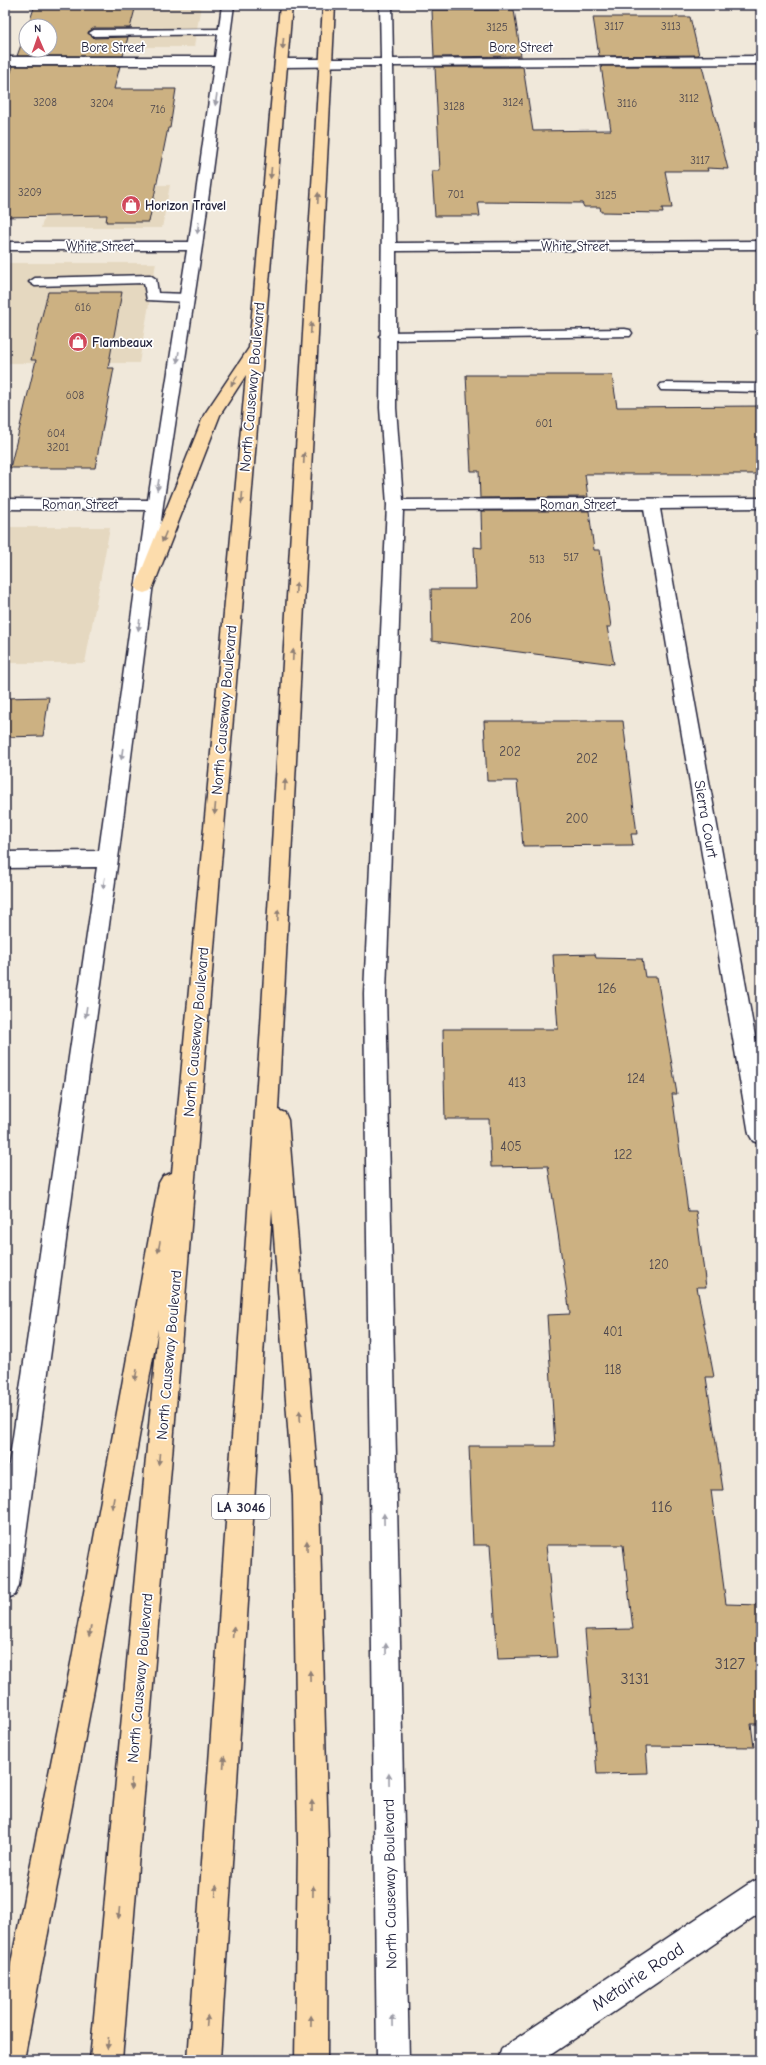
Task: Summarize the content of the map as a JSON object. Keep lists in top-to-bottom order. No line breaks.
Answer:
{"streets":{"highway":["North Causeway Boulevard","LA 3046"],"street":["Bore Street","White Street","Roman Street","Sierra Court","Metairie Road"]},"crossings":[["Bore Street","North Causeway Boulevard"],["Bore Street","LA 3046"],["White Street","North Causeway Boulevard"],["North Causeway Boulevard","Roman Street"],["Roman Street","Sierra Court"]],"places":{"shop":["Horizon Travel","Flambeaux"]},"house_numbers":["3117","3113","3125","3112","3208","3124","3204","3116","3128","716","3117","3209","701","3125","616","608","601","604","3201","517","513","206","202","202","200","126","124","413","405","122","120","401","118","116","3127","3131"],"north":"top"}
